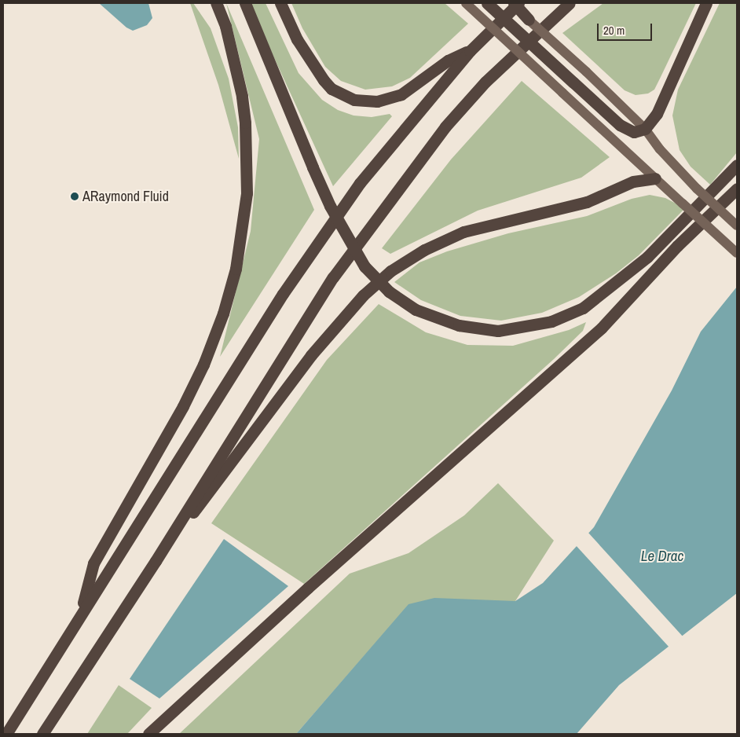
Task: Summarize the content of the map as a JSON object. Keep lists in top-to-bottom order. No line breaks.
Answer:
{"water":["Le Drac"],"places":["ARaymond Fluid"],"scale_bar":"20 m"}
